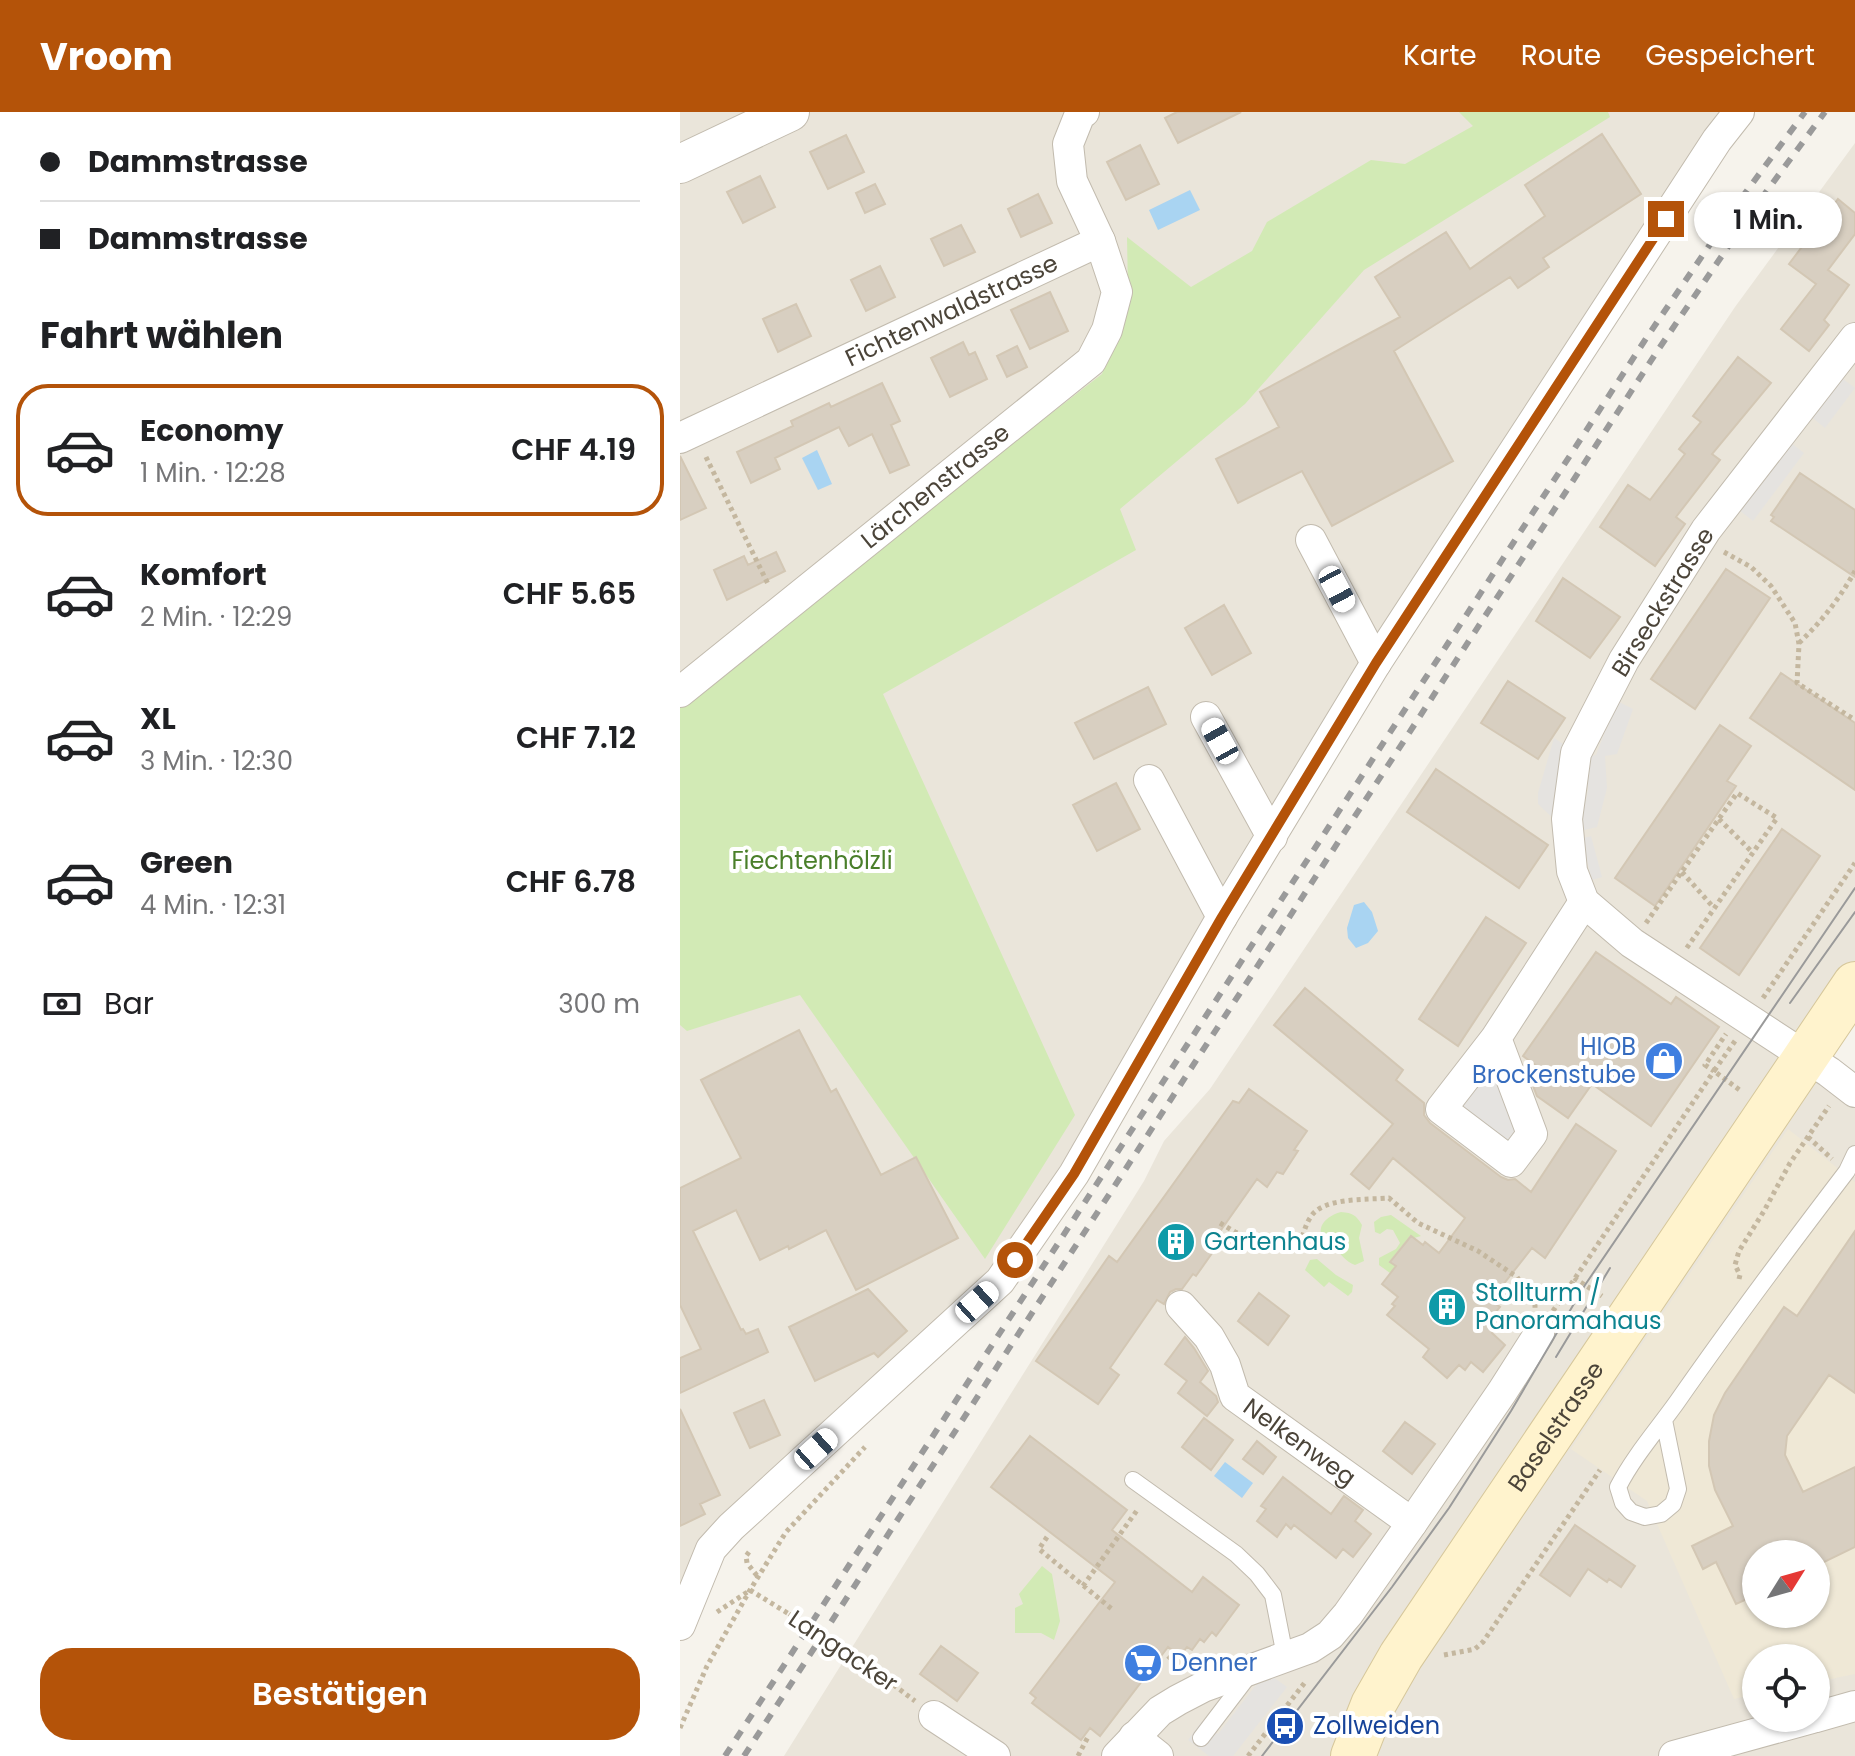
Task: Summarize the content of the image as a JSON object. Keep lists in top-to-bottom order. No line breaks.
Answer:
{"streets":{"main road":["Baselstrasse"],"street":["Fichtenwaldstrasse","Lärchenstrasse","Birseckstrasse","Nelkenweg"],"path":["Langacker"]},"crossings":[["Fichtenwaldstrasse","Lärchenstrasse"]],"parks":["Fiechtenhölzli"],"places":{"shop":["HIOB Brockenstube"],"building":["Gartenhaus","Stollturm / Panoramahaus"],"supermarket":["Denner"],"bus stop":["Zollweiden"]},"north":"top right","page":{"header":"Vroom","nav":["Karte","Route","Gespeichert"],"banner":["Dammstrasse","Dammstrasse"],"bubble":"1 Min.","heading":"Fahrt wählen","list":[{"name":"Economy","note":"1 Min. · 12:28","value":"CHF 4.19"},{"name":"Komfort","note":"2 Min. · 12:29","value":"CHF 5.65"},{"name":"XL","note":"3 Min. · 12:30","value":"CHF 7.12"},{"name":"Green","note":"4 Min. · 12:31","value":"CHF 6.78"}],"pay":["Bar","300 m"],"buttons":"Bestätigen"}}
